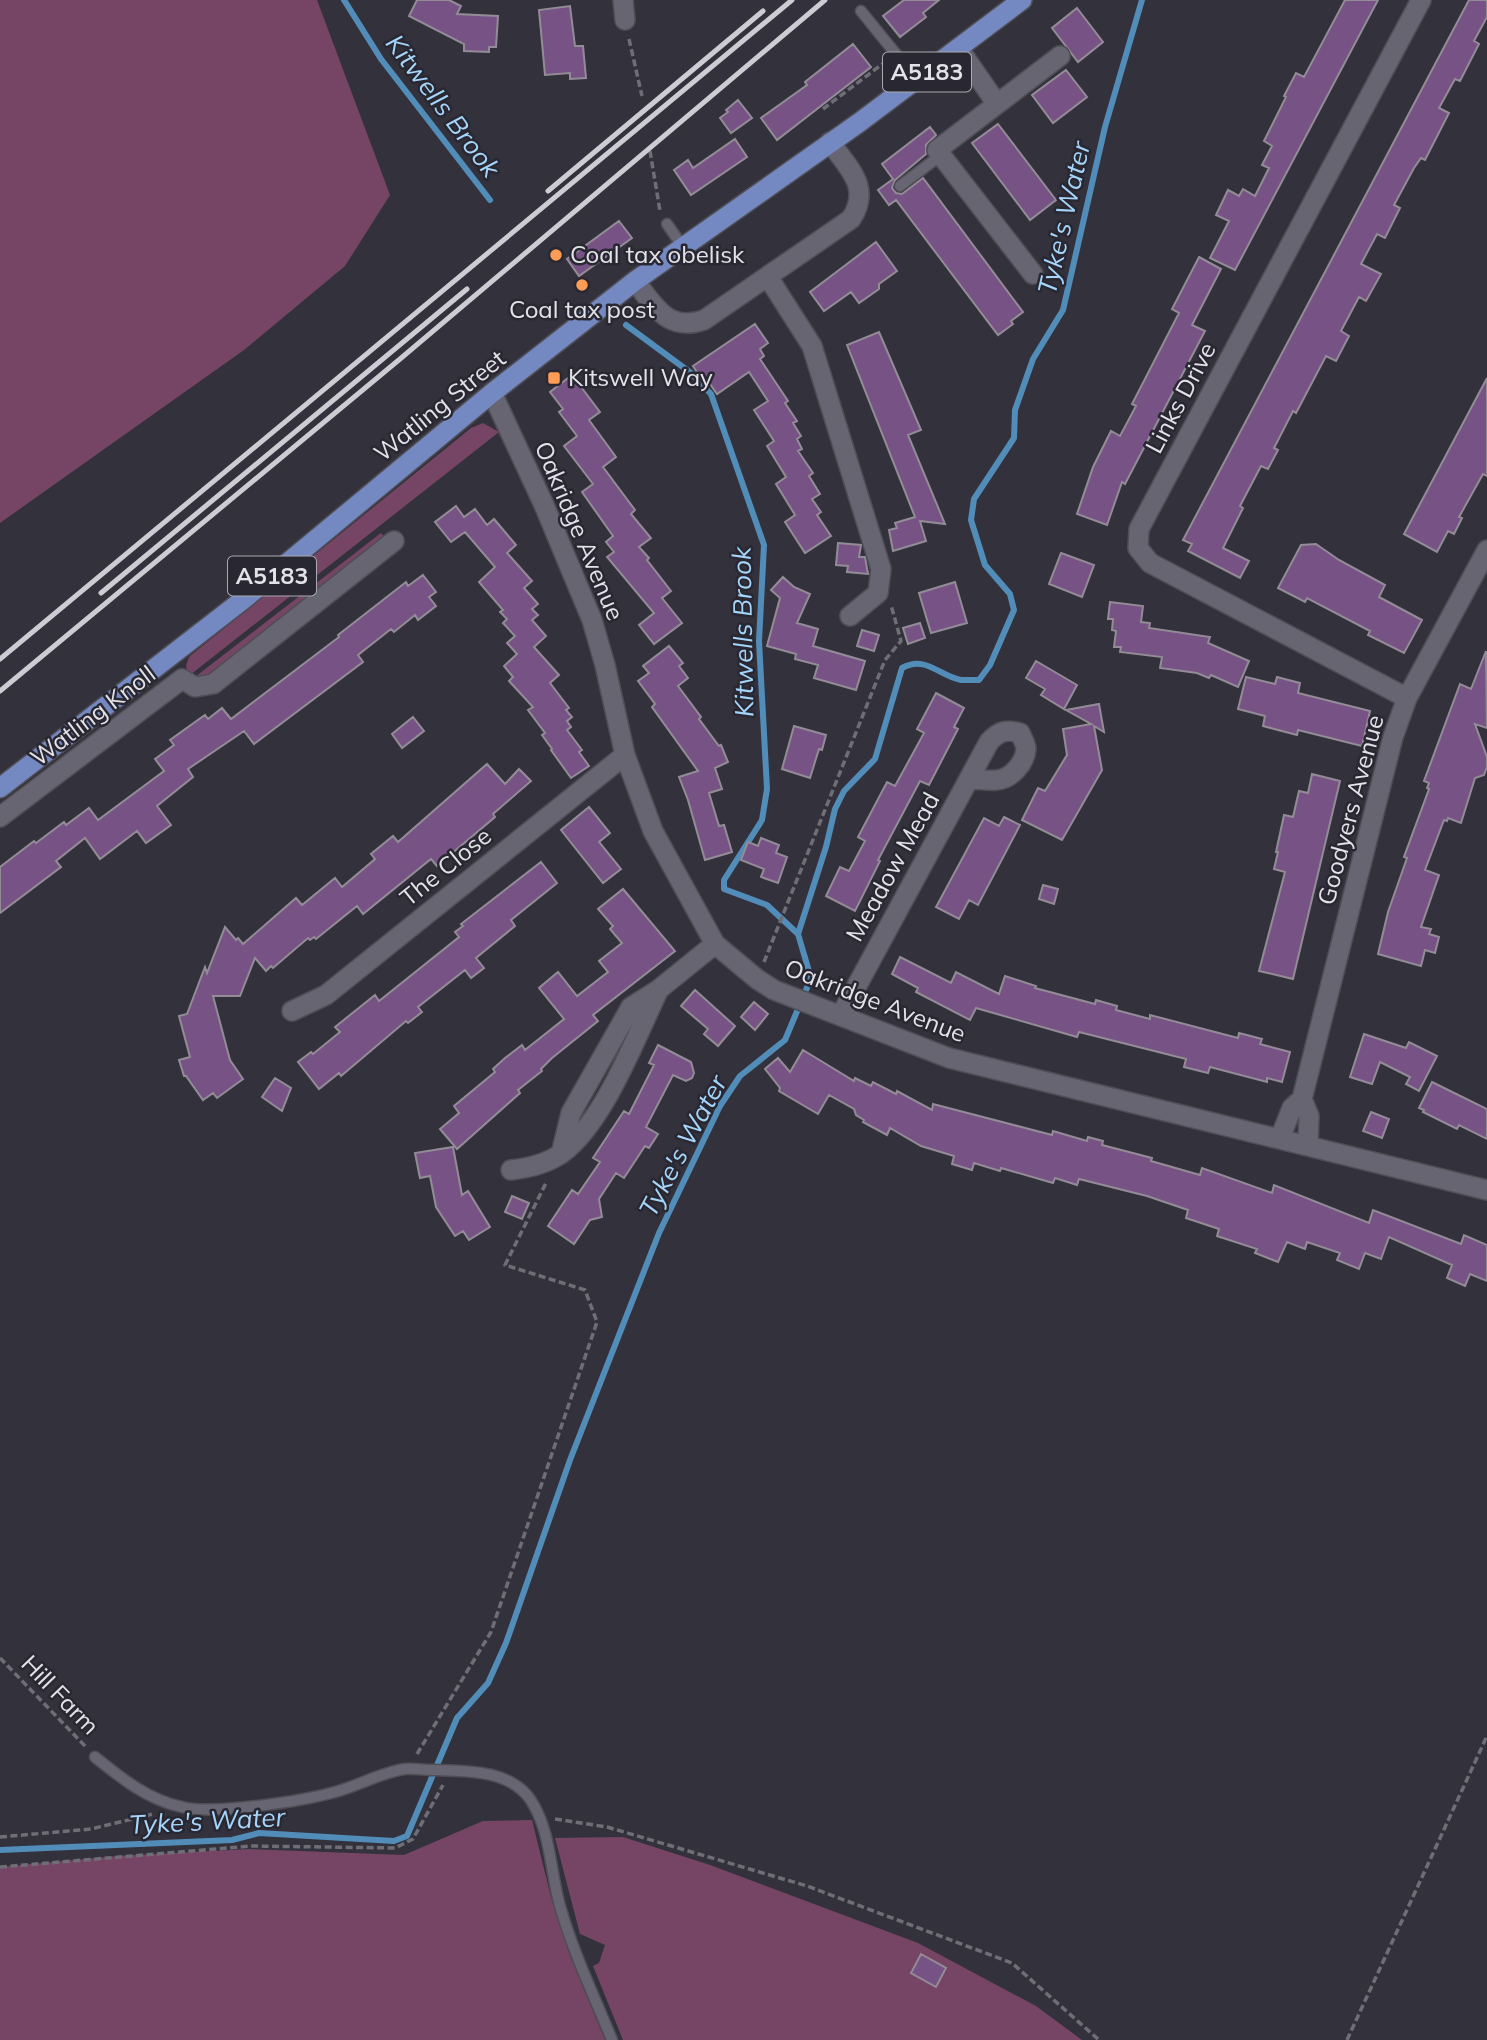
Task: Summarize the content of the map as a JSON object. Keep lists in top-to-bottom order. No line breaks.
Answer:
{"streets":{"main road":["A5183","Watling Street"],"street":["Links Drive","Oakridge Avenue","Watling Knoll","Goodyers Avenue","The Close","Meadow Mead"],"path":["Hill Farm"]},"crossings":[["Links Drive","Goodyers Avenue"],["Watling Street","Oakridge Avenue"],["Watling Street","Watling Knoll"],["Oakridge Avenue","Goodyers Avenue"],["Oakridge Avenue","The Close"],["Oakridge Avenue","Meadow Mead"]],"water":["Kitwells Brook","Tyke's Water"],"places":{"other":["Coal tax obelisk","Coal tax post"],"transit":["Kitswell Way"]}}
